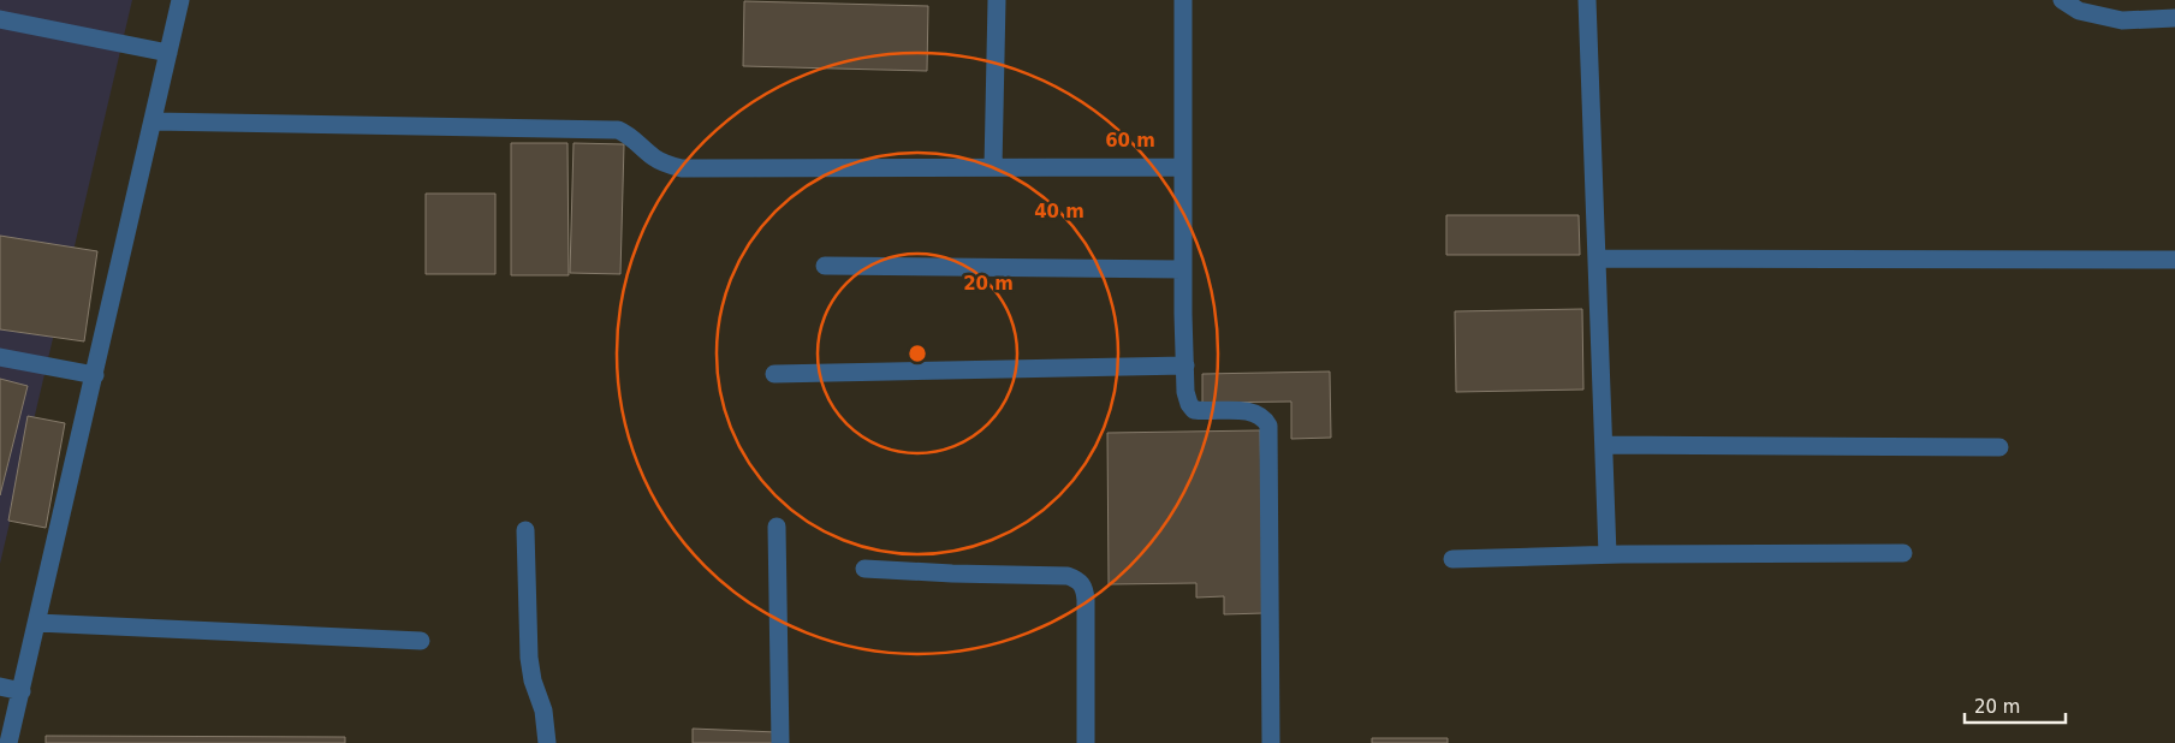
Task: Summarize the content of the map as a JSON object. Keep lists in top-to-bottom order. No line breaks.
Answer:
{"scale_bar":"20 m","rings":["60 m","40 m","20 m"]}
